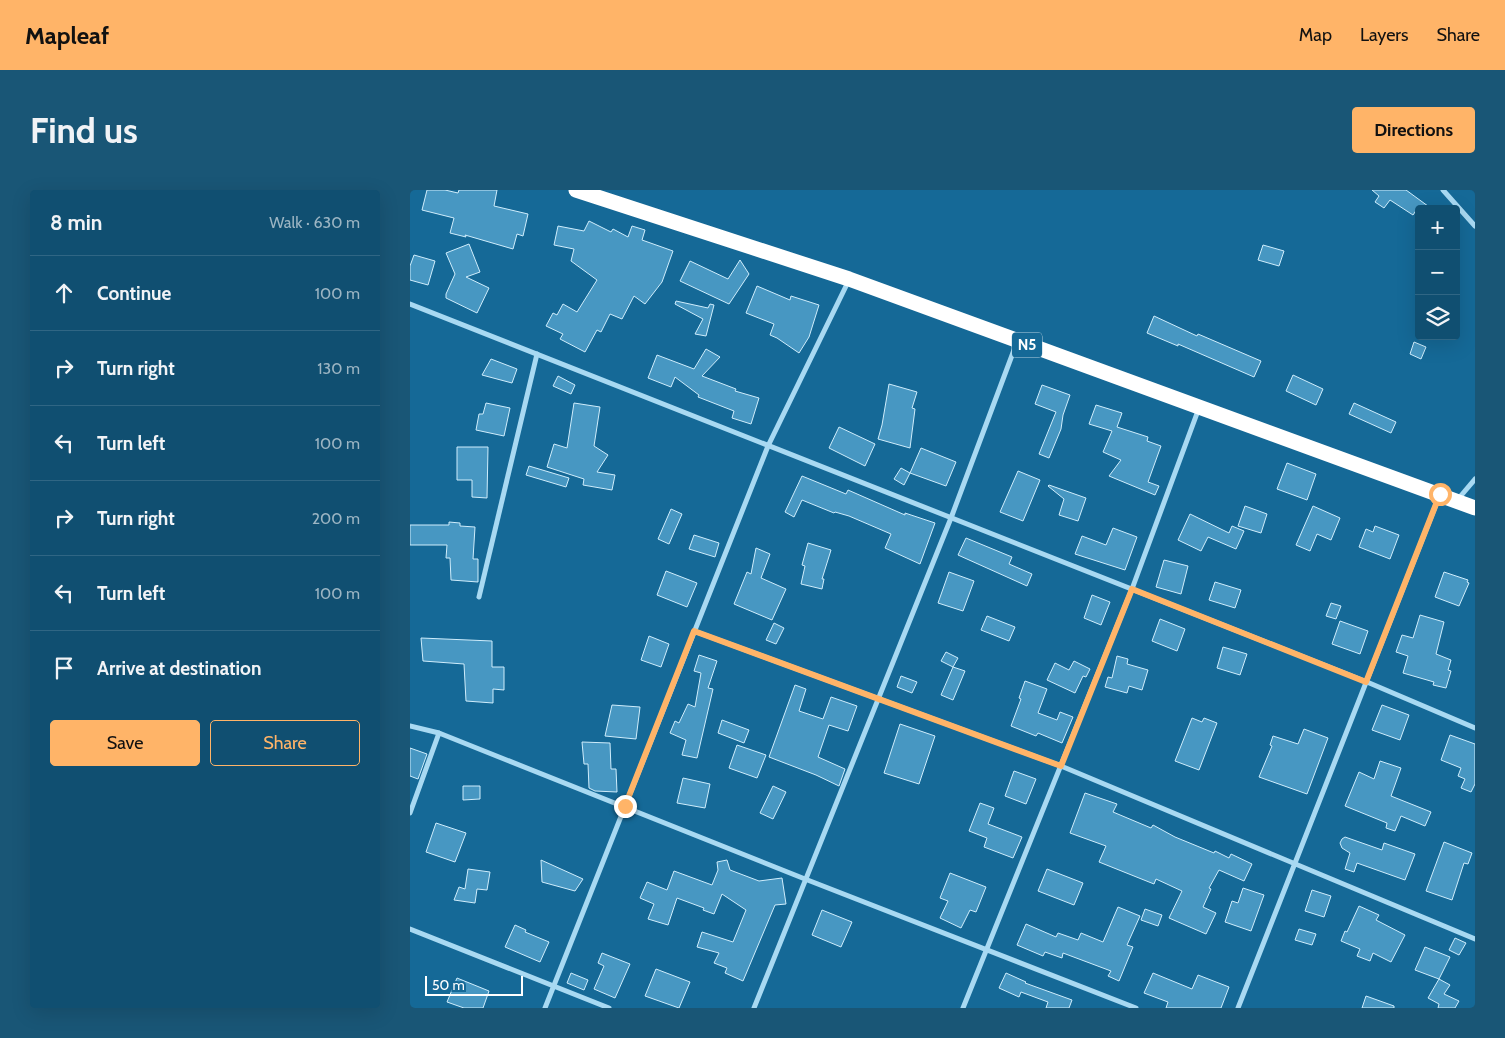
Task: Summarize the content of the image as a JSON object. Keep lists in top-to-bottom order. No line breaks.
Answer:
{"streets":{"highway":["N5"]},"scale_bar":"50 m","page":{"header":"Mapleaf","nav":["Map","Layers","Share"],"buttons":["Directions",["Save","Share"]],"title":"Find us","heading":["8 min","Walk · 630 m"],"map_buttons":["+","−"],"list":[["Continue","100 m"],["Turn right","130 m"],["Turn left","100 m"],["Turn right","200 m"],["Turn left","100 m"],"Arrive at destination"],"scale":"50 m"}}
